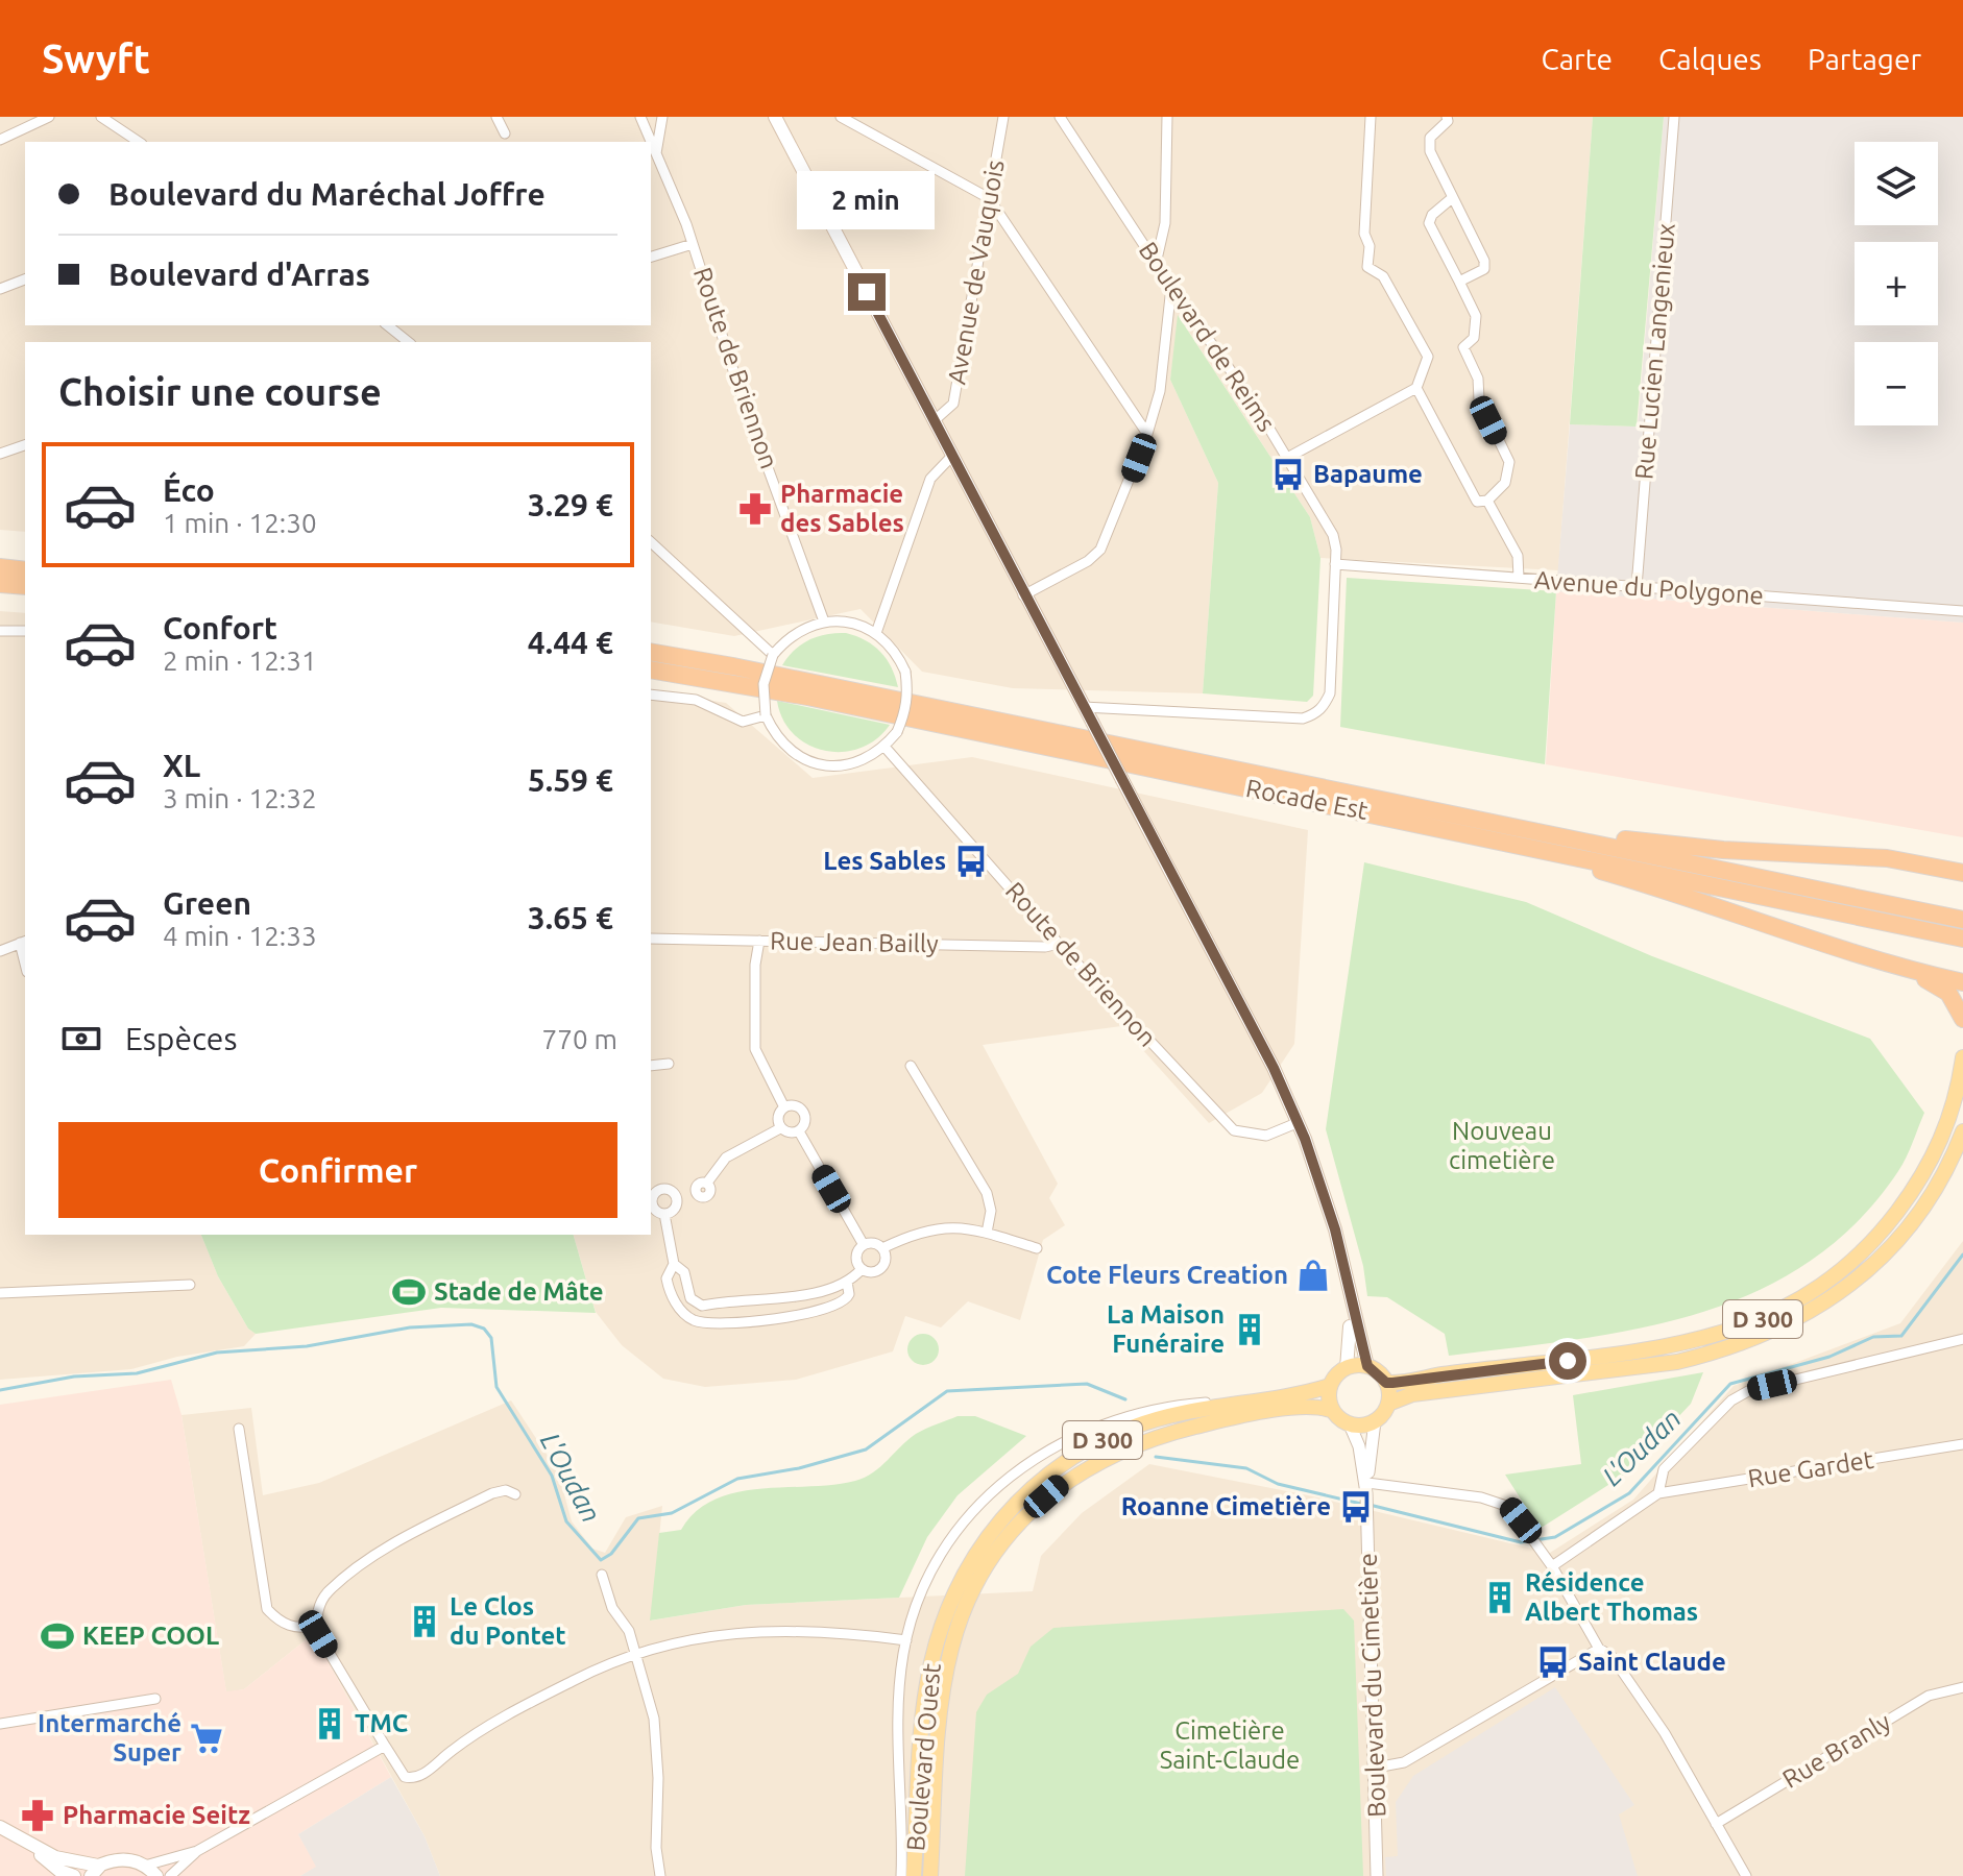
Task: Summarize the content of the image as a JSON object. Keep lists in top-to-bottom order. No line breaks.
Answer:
{"streets":{"highway":["Rocade Est"],"main road":["D 300","Boulevard Ouest"],"street":["Avenue de Vauquois","Boulevard de Reims","Rue Lucien Langenieux","Route de Briennon","Avenue du Polygone","Rue Jean Bailly","Rue Gardet","Boulevard du Cimetière","Rue Branly"]},"crossings":[["Boulevard de Reims","Avenue du Polygone"],["Rue Lucien Langenieux","Avenue du Polygone"],["Route de Briennon","Rue Jean Bailly"],["D 300","Boulevard du Cimetière"],["D 300","Boulevard Ouest"],["Boulevard du Cimetière","Boulevard Ouest"]],"water":["L'Oudan"],"parks":["Nouveau cimetière","Cimetière Saint-Claude"],"places":{"bus stop":["Bapaume","Les Sables","Roanne Cimetière","Saint Claude"],"pharmacy":["Pharmacie des Sables","Pharmacie Seitz"],"shop":["Cote Fleurs Creation"],"sports":["Stade de Mâte","KEEP COOL"],"building":["La Maison Funéraire","Résidence Albert Thomas","Le Clos du Pontet","TMC"],"supermarket":["Intermarché Super"]},"page":{"header":"Swyft","nav":["Carte","Calques","Partager"],"map_buttons":["+","−"],"banner":["Boulevard du Maréchal Joffre","Boulevard d'Arras"],"bubble":"2 min","heading":"Choisir une course","list":[{"name":"Éco","note":"1 min · 12:30","value":"3.29 €"},{"name":"Confort","note":"2 min · 12:31","value":"4.44 €"},{"name":"XL","note":"3 min · 12:32","value":"5.59 €"},{"name":"Green","note":"4 min · 12:33","value":"3.65 €"}],"pay":["Espèces","770 m"],"buttons":"Confirmer"}}
